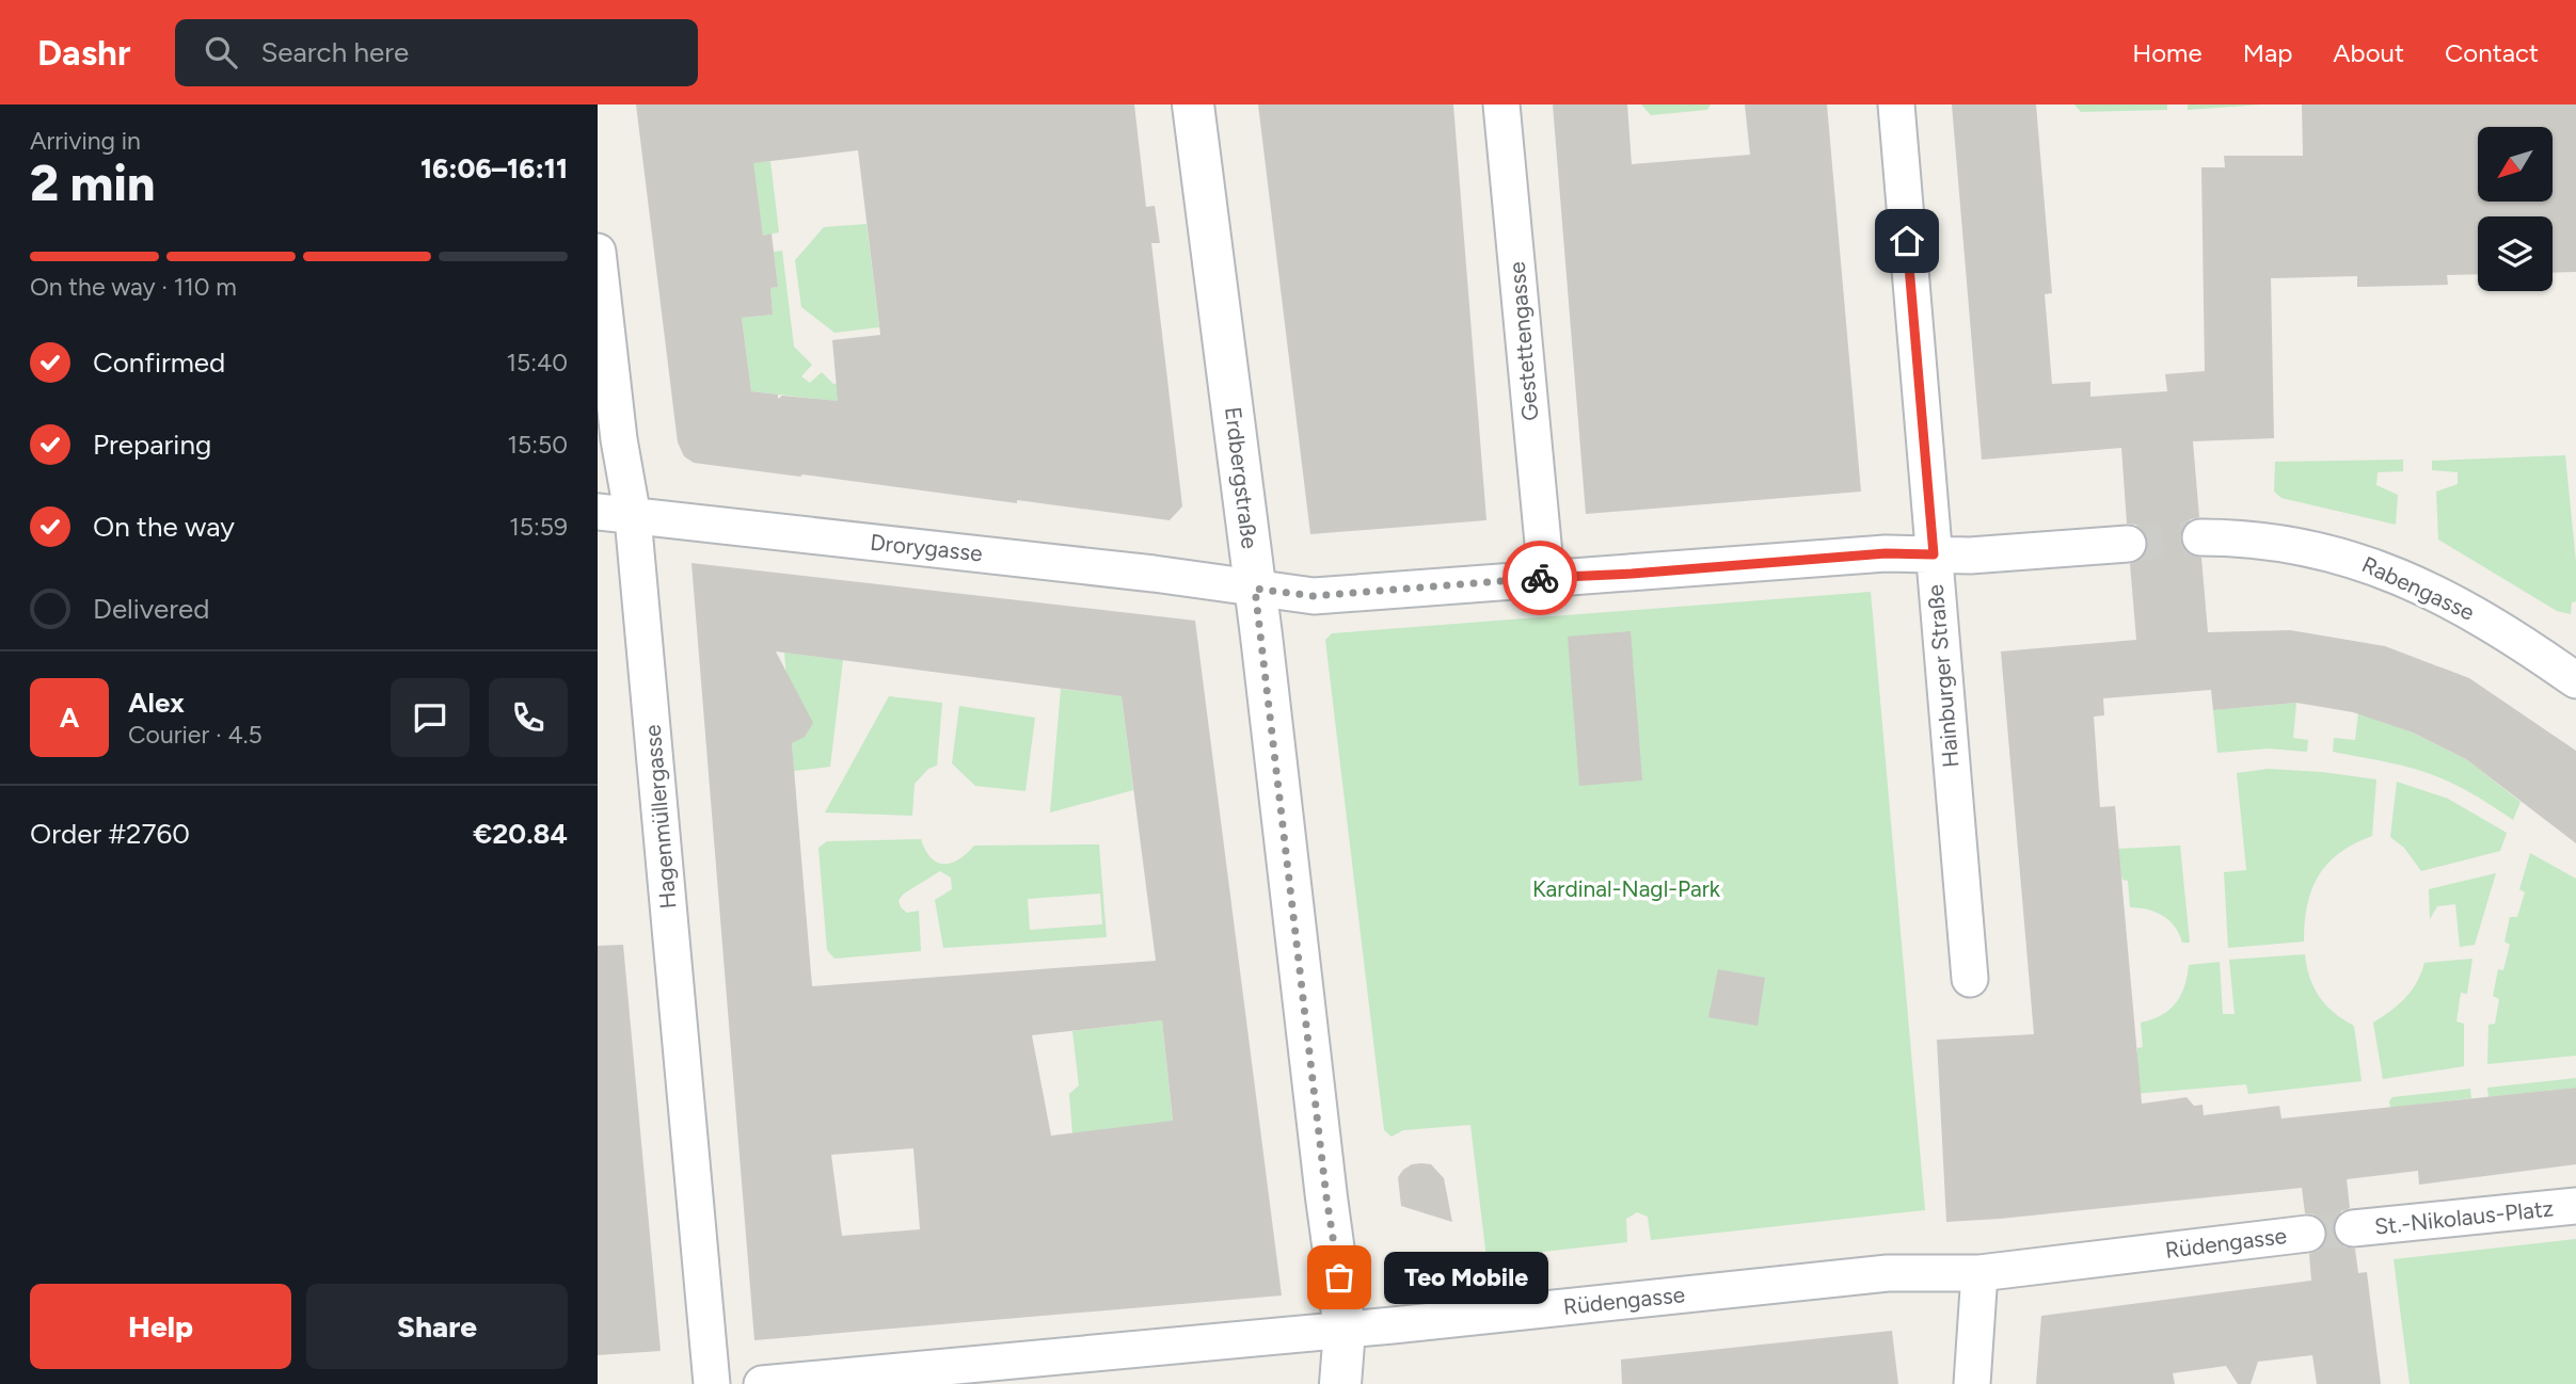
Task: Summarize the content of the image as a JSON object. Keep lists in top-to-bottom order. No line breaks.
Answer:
{"streets":{"street":["Gestettengasse","Erdbergstraße","Drorygasse","Rabengasse","Hainburger Straße","Hagenmüllergasse","St.-Nikolaus-Platz","Rüdengasse"]},"crossings":[["Gestettengasse","Drorygasse"],["Erdbergstraße","Drorygasse"],["Erdbergstraße","Rüdengasse"],["Drorygasse","Hainburger Straße"],["Drorygasse","Hagenmüllergasse"]],"parks":["Kardinal-Nagl-Park"],"places":["Teo Mobile"],"north":"bottom left","page":{"header":"Dashr","search":"Search here","nav":["Home","Map","About","Contact"],"heading":["2 min","Arriving in","16:06–16:11"],"panel":["Alex","Courier · 4.5","Order #2760","€20.84"],"bar":"On the way · 110 m","list":[["Confirmed","15:40"],["Preparing","15:50"],["On the way","15:59"],"Delivered"],"round":"A","bubble":"Teo Mobile","buttons":["Help","Share"]}}
